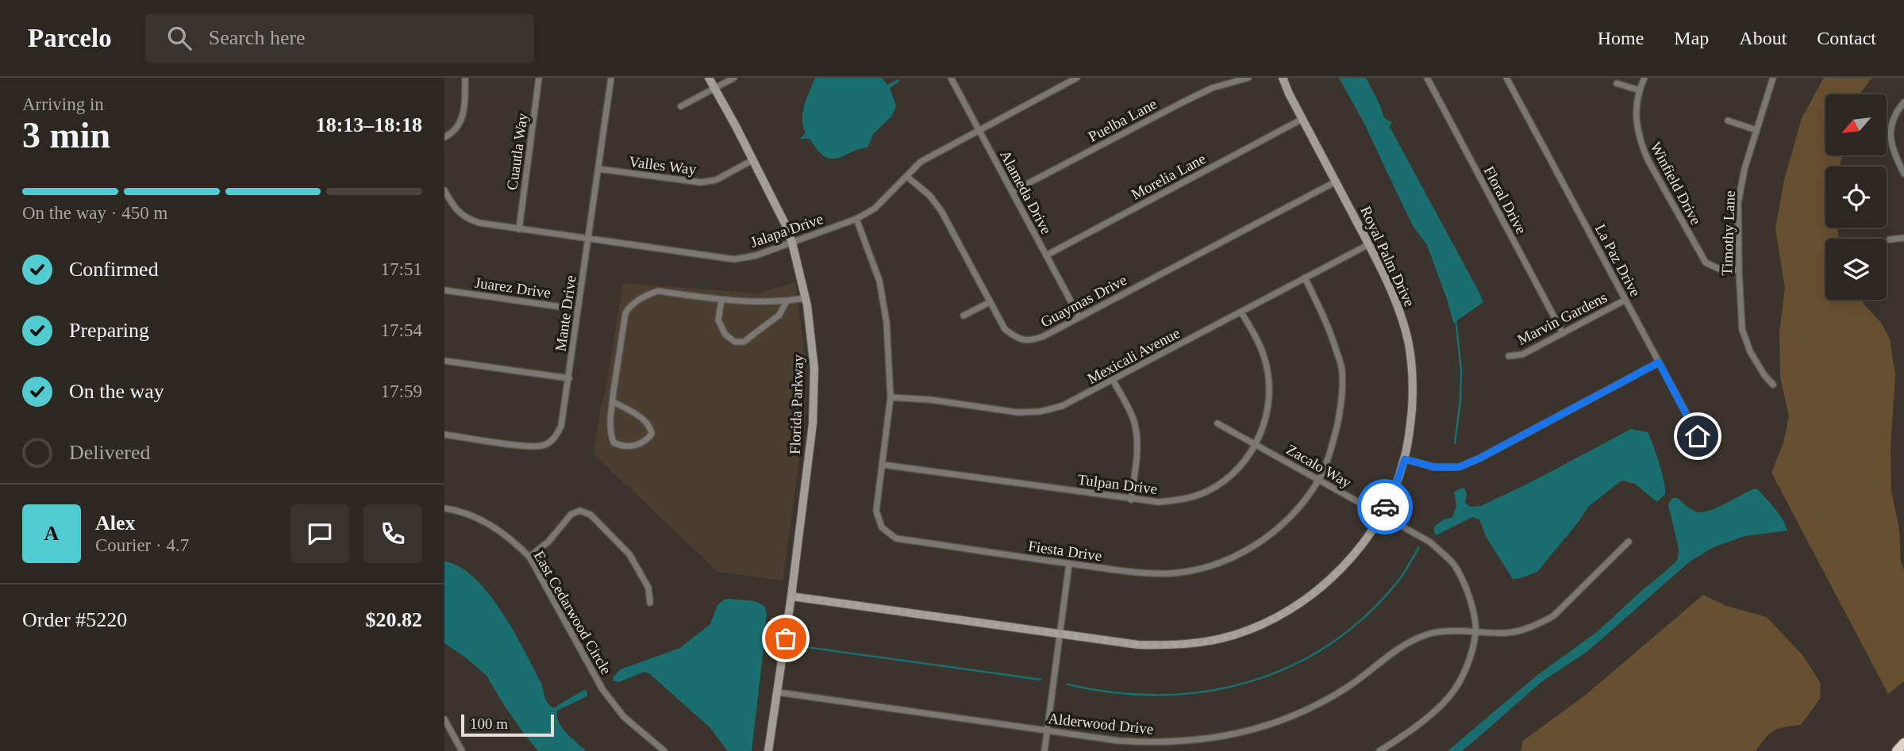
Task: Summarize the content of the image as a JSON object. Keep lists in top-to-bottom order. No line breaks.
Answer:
{"streets":{"street":["Puelba Lane","Cuautla Way","Valles Way","Morelia Lane","Winfield Drive","Alameda Drive","Floral Drive","Jalapa Drive","Timothy Lane","Royal Palm Drive","La Paz Drive","Juarez Drive","Guaymas Drive","Mante Drive","Marvin Gardens","Mexicali Avenue","Florida Parkway","Zacalo Way","Tulpan Drive","Fiesta Drive","East Cedarwood Circle","Alderwood Drive"]},"crossings":[["Puelba Lane","Alameda Drive"],["Cuautla Way","Jalapa Drive"],["Valles Way","Mante Drive"],["Valles Way","Florida Parkway"],["Morelia Lane","Alameda Drive"],["Morelia Lane","Royal Palm Drive"],["Winfield Drive","Timothy Lane"],["Alameda Drive","Jalapa Drive"],["Alameda Drive","Guaymas Drive"],["Floral Drive","Marvin Gardens"],["Jalapa Drive","Guaymas Drive"],["Jalapa Drive","Mante Drive"],["Jalapa Drive","Florida Parkway"],["Jalapa Drive","Fiesta Drive"],["Royal Palm Drive","Guaymas Drive"],["Royal Palm Drive","Mexicali Avenue"],["Royal Palm Drive","Florida Parkway"],["Royal Palm Drive","Zacalo Way"],["La Paz Drive","Marvin Gardens"],["Juarez Drive","Mante Drive"],["Mexicali Avenue","Tulpan Drive"],["Mexicali Avenue","Fiesta Drive"],["Florida Parkway","Alderwood Drive"],["Zacalo Way","Tulpan Drive"],["Zacalo Way","Fiesta Drive"],["Zacalo Way","Alderwood Drive"],["Tulpan Drive","Fiesta Drive"]],"scale_bar":"100 m","north":"bottom left","page":{"header":"Parcelo","search":"Search here","nav":["Home","Map","About","Contact"],"heading":["3 min","Arriving in","18:13–18:18"],"panel":["Alex","Courier · 4.7","Order #5220","$20.82"],"bar":"On the way · 450 m","list":[["Confirmed","17:51"],["Preparing","17:54"],["On the way","17:59"],"Delivered"],"round":"A","scale":"100 m"}}
